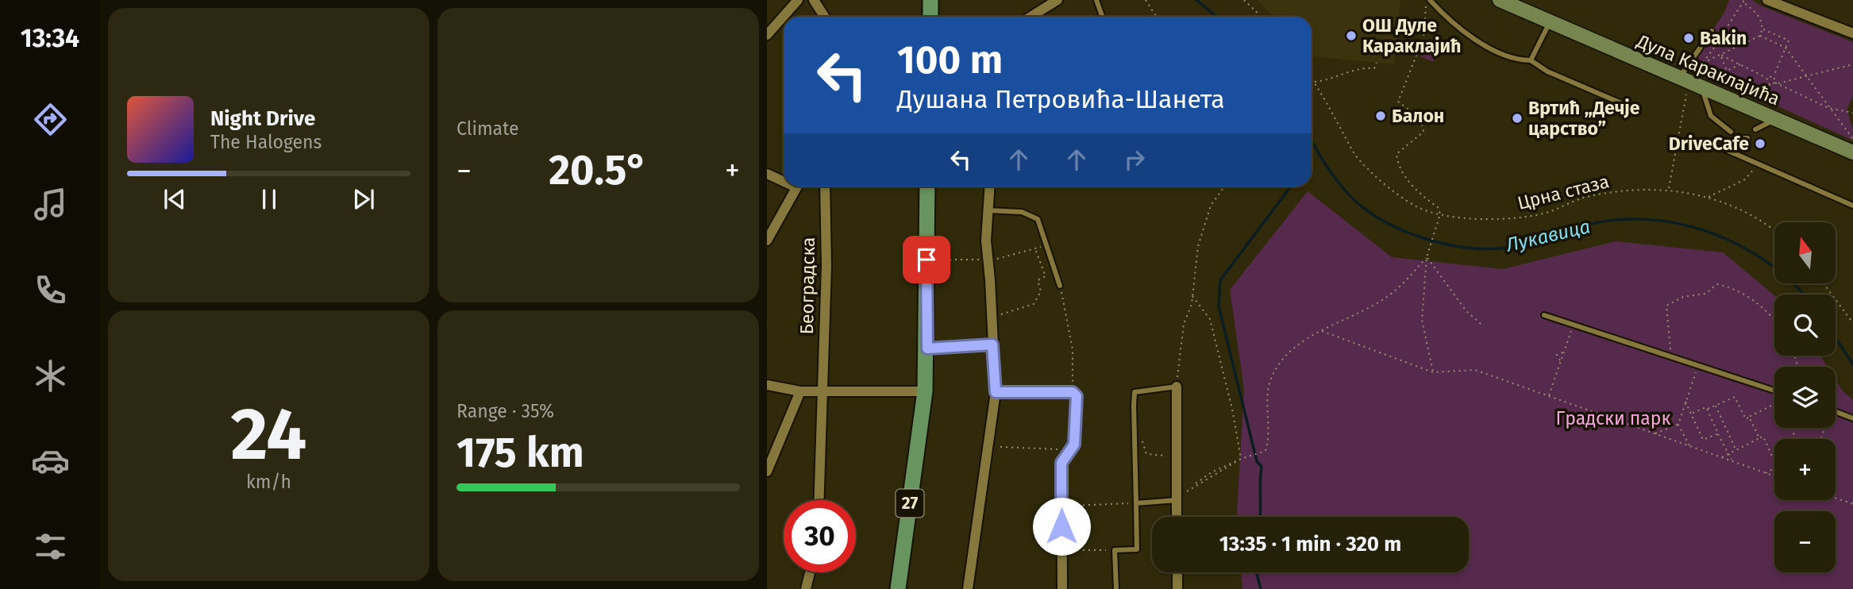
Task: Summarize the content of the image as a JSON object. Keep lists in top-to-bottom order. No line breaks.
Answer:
{"streets":{"main road":["27"],"street":["Дула Караклајића","Београдска"],"path":["Црна стаза"]},"water":["Лукавица"],"parks":["Градски парк"],"places":["ОШ Дуле Караклајић","Bakin","Балон","Вртић „Дечје царство”","DriveCafe"],"north":"top","page":{"tabs":"13:34","tile":["Climate",["24","km/h"],["Range · 35%","175 km"]],"turn":["100 m","Душана Петровића-Шанета"],"song":["Night Drive","The Halogens"],"heat":["−","20.5°","+"],"map_buttons":["+","−"],"limit":"30","trip":"13:35 · 1 min · 320 m"}}
